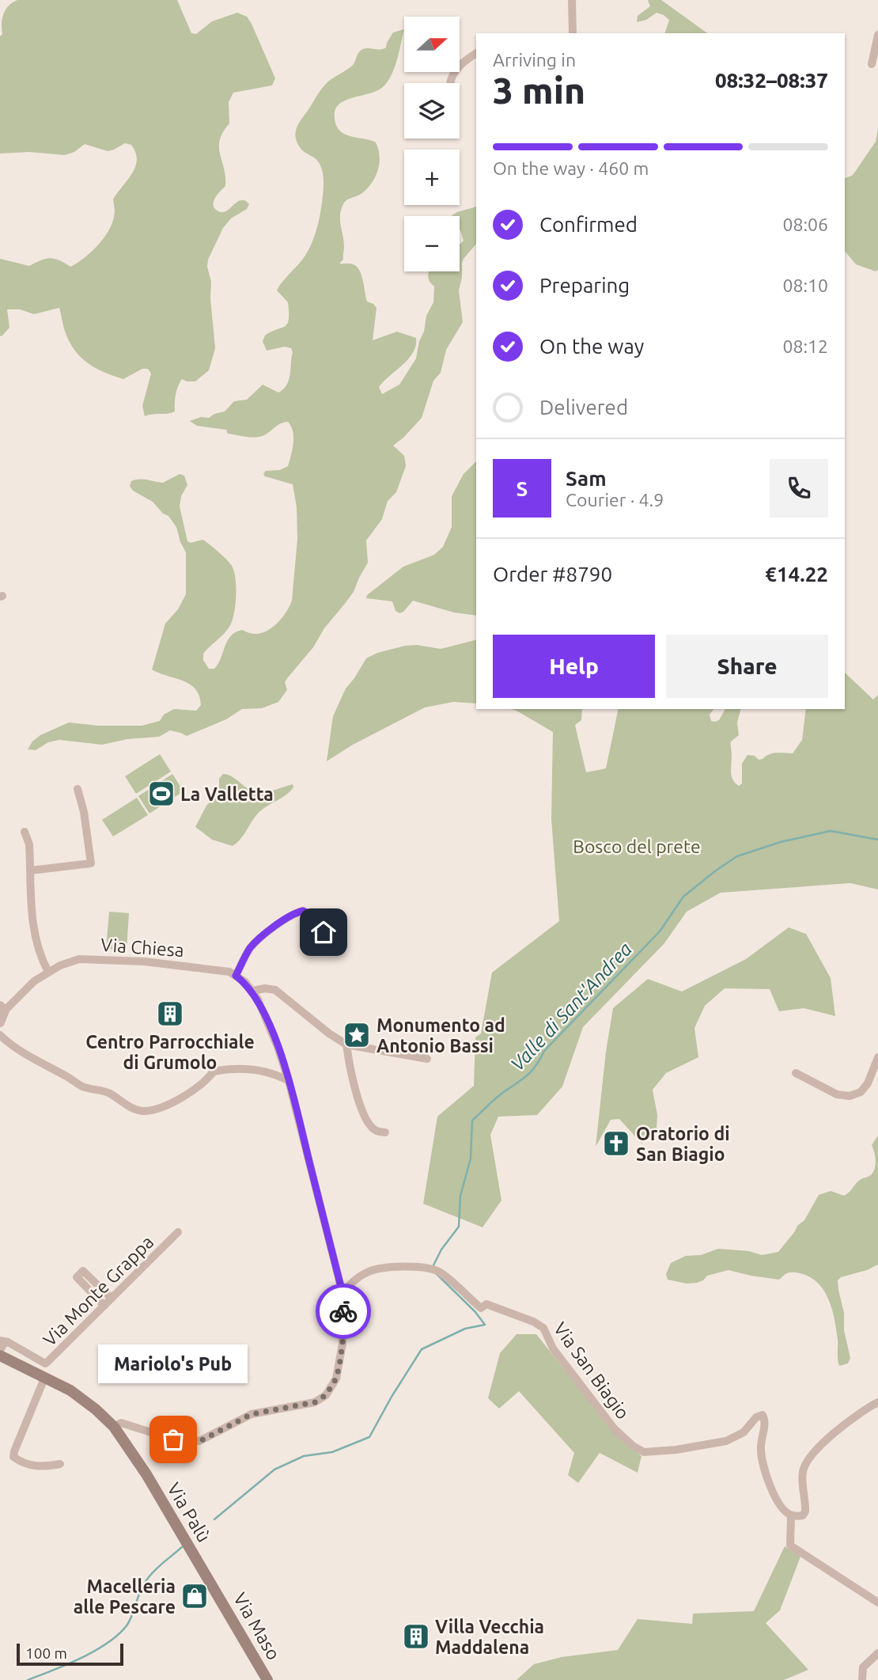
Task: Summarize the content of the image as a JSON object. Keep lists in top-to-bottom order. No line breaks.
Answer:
{"streets":{"main road":["Via Palù","Via Maso"],"street":["Via Chiesa","Via Monte Grappa","Via San Biagio"]},"crossings":[["Via Chiesa","Via San Biagio"],["Via Palù","Via Maso"]],"water":["Valle di Sant'Andrea"],"parks":["Bosco del prete"],"places":{"sports":["La Valletta"],"building":["Centro Parrocchiale di Grumolo","Villa Vecchia Maddalena"],"place":["Monumento ad Antonio Bassi"],"church":["Oratorio di San Biagio"],"other":["Mariolo's Pub"],"shop":["Macelleria alle Pescare"]},"scale_bar":"100 m","north":"right","page":{"map_buttons":["+","−"],"heading":["3 min","Arriving in","08:32–08:37"],"panel":["Sam","Courier · 4.9","Order #8790","€14.22"],"bar":"On the way · 460 m","list":[["Confirmed","08:06"],["Preparing","08:10"],["On the way","08:12"],"Delivered"],"round":"S","buttons":["Help","Share"],"bubble":"Mariolo's Pub","scale":"100 m"}}
